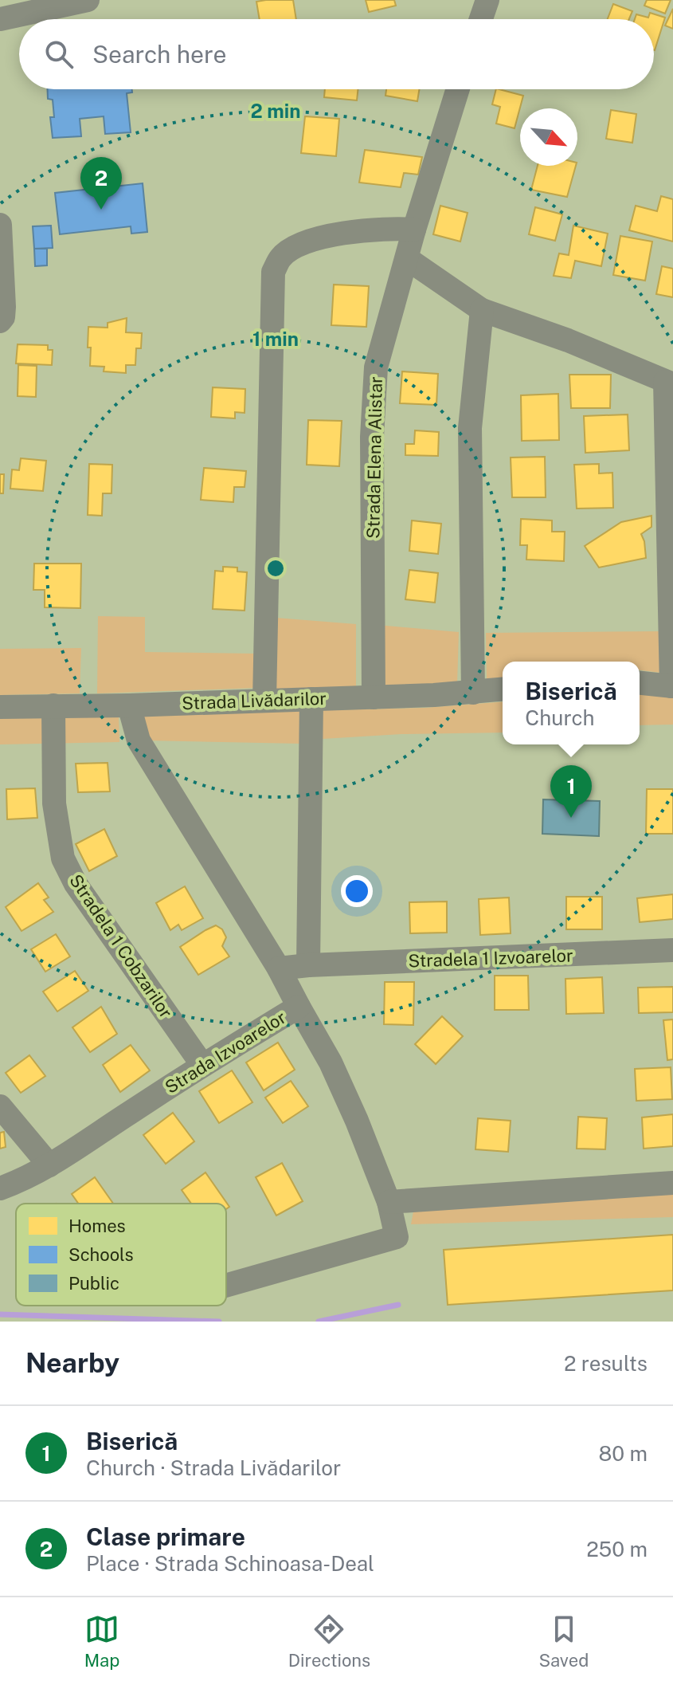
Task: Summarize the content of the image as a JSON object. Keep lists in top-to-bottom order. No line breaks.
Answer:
{"streets":{"street":["Strada Elena Alistar","Strada Livădarilor","Stradela 1 Cobzarilor","Stradela 1 Izvoarelor","Strada Izvoarelor"]},"crossings":[["Strada Elena Alistar","Strada Livădarilor"],["Strada Livădarilor","Stradela 1 Cobzarilor"],["Stradela 1 Cobzarilor","Strada Izvoarelor"]],"legend":["Homes","Schools","Public"],"north":"bottom right","page":{"search":"Search here","pins":["2","1"],"popup":["Biserică","Church"],"heading":["Nearby","2 results"],"list":[{"mark":"1","name":"Biserică","note":"Church · Strada Livădarilor","value":"80 m"},{"mark":"2","name":"Clase primare","note":"Place · Strada Schinoasa-Deal","value":"250 m"}],"nav":["Map","Directions","Saved"]},"rings":["2 min","1 min"]}
